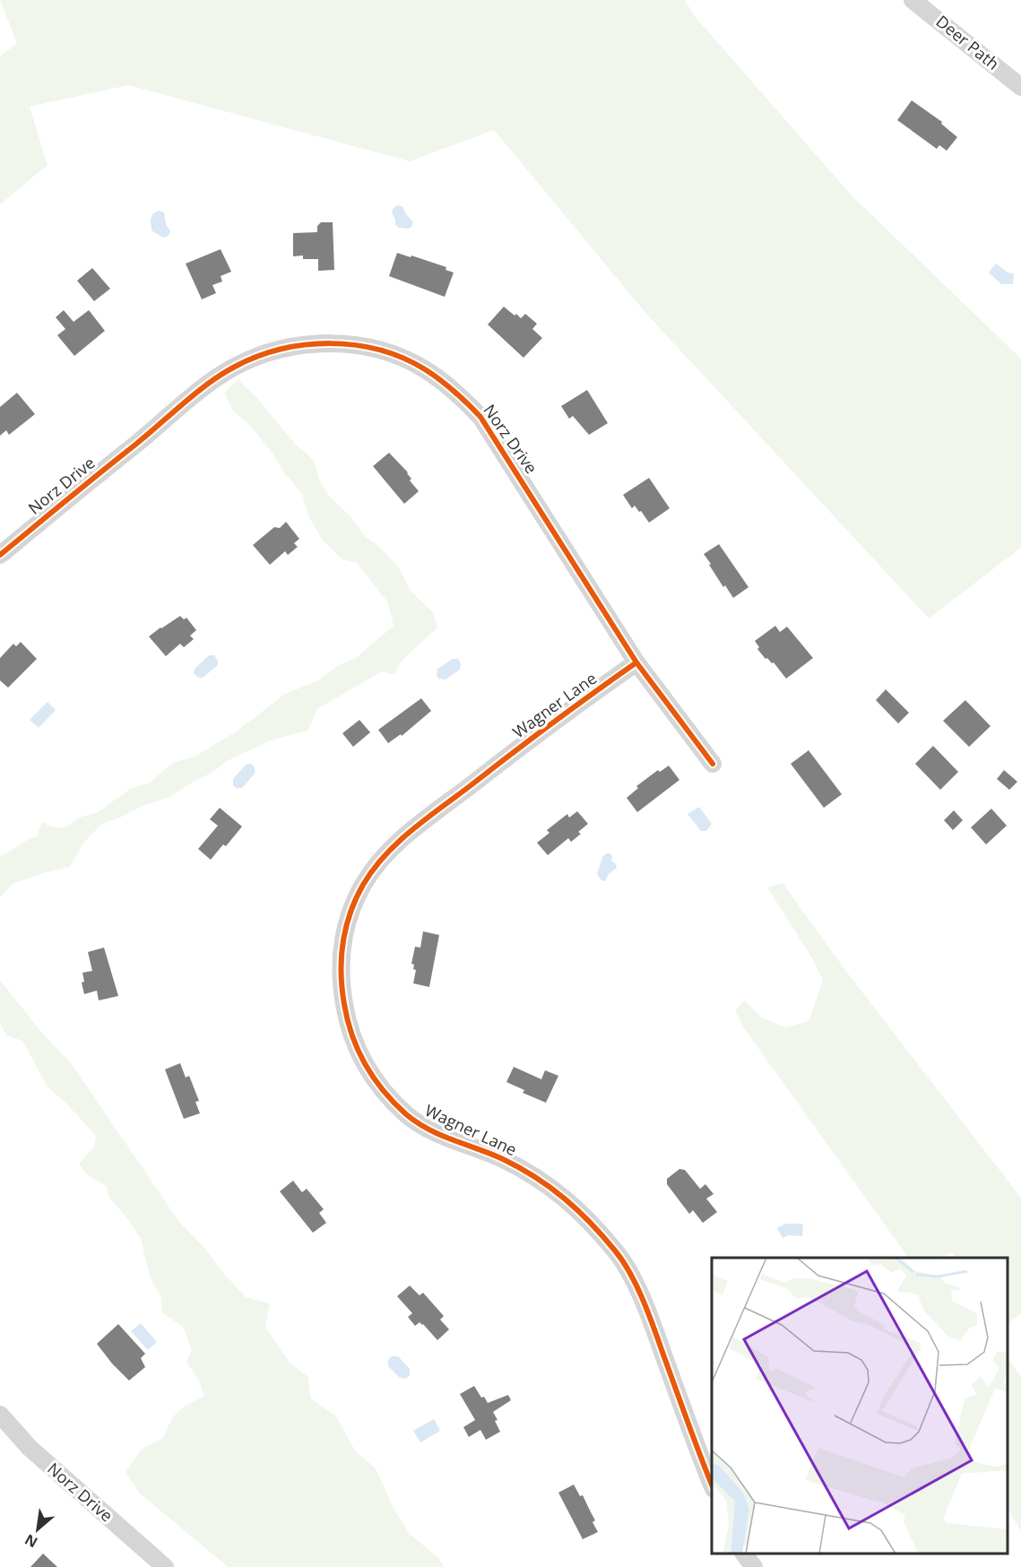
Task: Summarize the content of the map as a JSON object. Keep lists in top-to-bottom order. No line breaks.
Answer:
{"streets":{"street":["Deer Path","Norz Drive","Wagner Lane"]},"crossings":[["Norz Drive","Wagner Lane"]],"north":"bottom left"}
